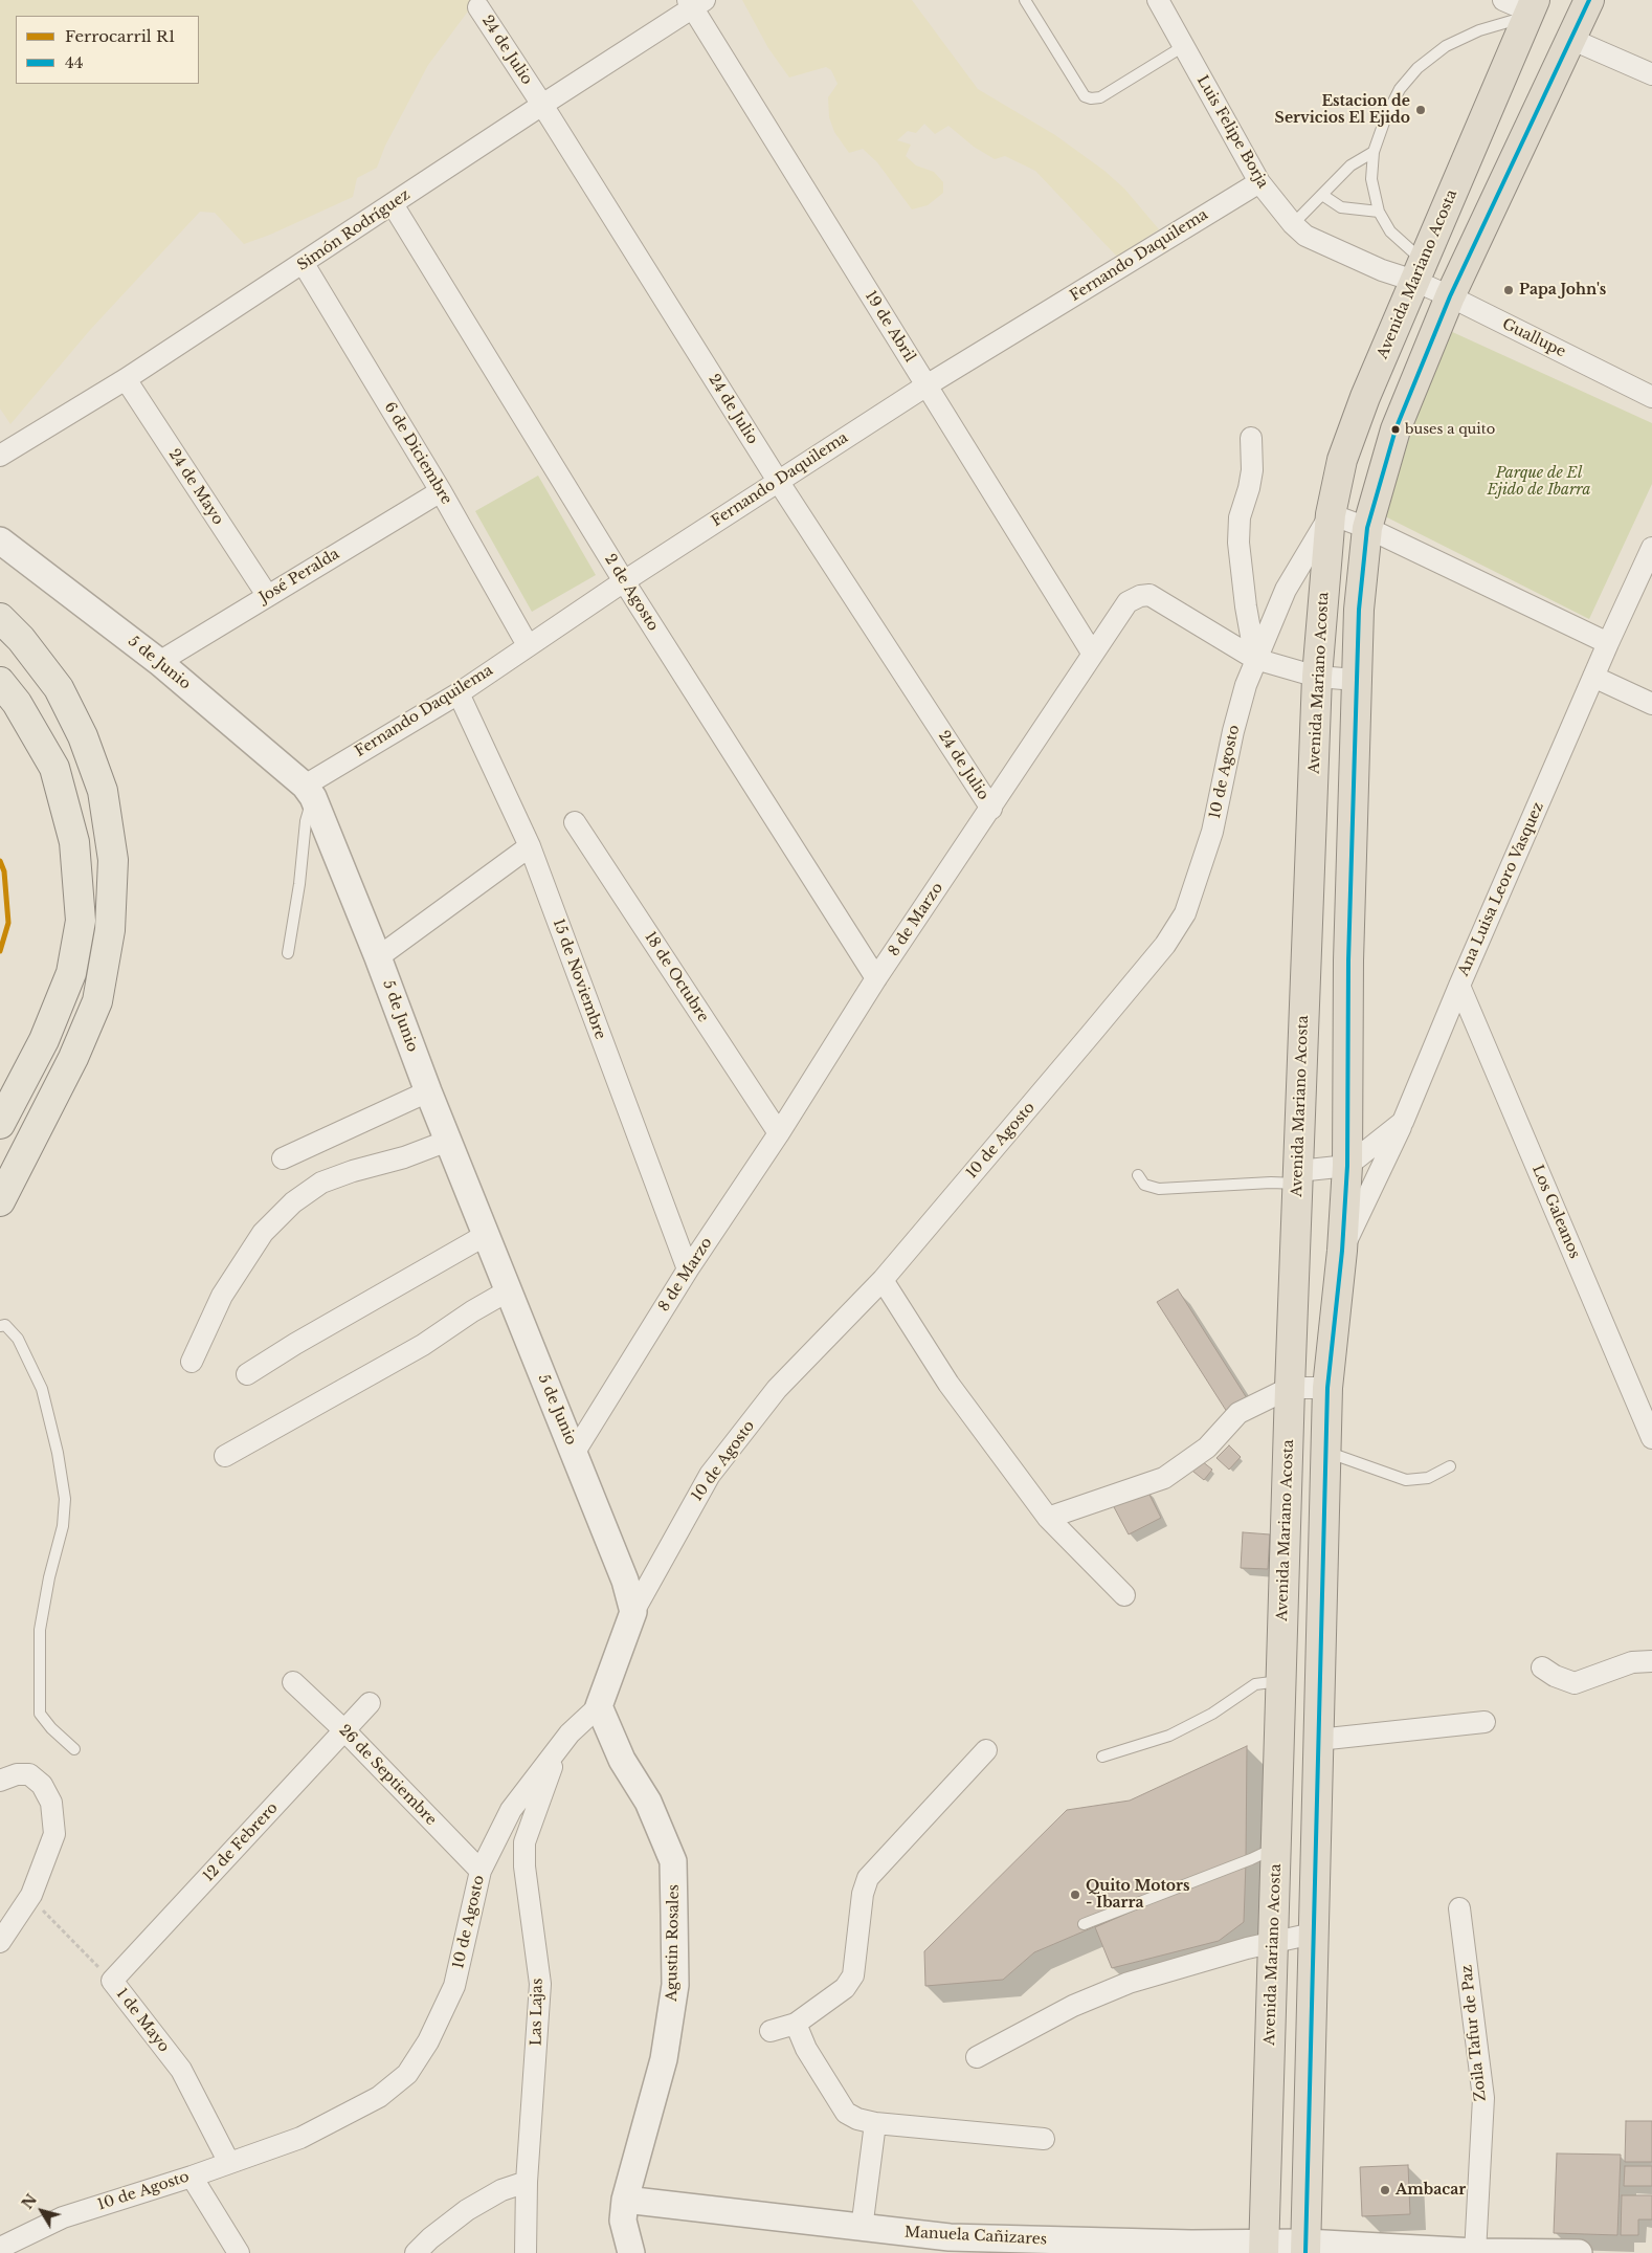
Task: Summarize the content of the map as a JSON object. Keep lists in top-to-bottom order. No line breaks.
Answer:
{"streets":{"highway":["Avenida Mariano Acosta"],"street":["24 de Julio","Luis Felipe Borja","Simón Rodríguez","Fernando Daquilema","19 de Abril","Guallupe","6 de Diciembre","24 de Mayo","José Peralda","2 de Agosto","5 de Junio","10 de Agosto","Ana Luisa Leoro Vasquez","8 de Marzo","18 de Octubre","15 de Noviembre","Los Galeanos","26 de Septiembre","12 de Febrero","Agustin Rosales","Las Lajas","1 de Mayo","Zoila Tafur de Paz","Manuela Cañizares"]},"crossings":[["24 de Julio","Simón Rodríguez"],["24 de Julio","Fernando Daquilema"],["24 de Julio","8 de Marzo"],["Luis Felipe Borja","Fernando Daquilema"],["Luis Felipe Borja","Avenida Mariano Acosta"],["Luis Felipe Borja","Guallupe"],["Simón Rodríguez","19 de Abril"],["Simón Rodríguez","6 de Diciembre"],["Simón Rodríguez","24 de Mayo"],["Simón Rodríguez","2 de Agosto"],["Fernando Daquilema","19 de Abril"],["Fernando Daquilema","6 de Diciembre"],["Fernando Daquilema","2 de Agosto"],["Fernando Daquilema","5 de Junio"],["Fernando Daquilema","15 de Noviembre"],["Avenida Mariano Acosta","Guallupe"],["Avenida Mariano Acosta","10 de Agosto"],["Avenida Mariano Acosta","8 de Marzo"],["Avenida Mariano Acosta","Manuela Cañizares"],["19 de Abril","8 de Marzo"],["6 de Diciembre","José Peralda"],["24 de Mayo","José Peralda"],["José Peralda","5 de Junio"],["2 de Agosto","8 de Marzo"],["5 de Junio","10 de Agosto"],["5 de Junio","8 de Marzo"],["10 de Agosto","8 de Marzo"],["10 de Agosto","26 de Septiembre"],["10 de Agosto","Agustin Rosales"],["10 de Agosto","Las Lajas"],["10 de Agosto","1 de Mayo"],["Ana Luisa Leoro Vasquez","Los Galeanos"],["8 de Marzo","18 de Octubre"],["8 de Marzo","15 de Noviembre"],["26 de Septiembre","12 de Febrero"],["12 de Febrero","1 de Mayo"],["Agustin Rosales","Manuela Cañizares"],["Zoila Tafur de Paz","Manuela Cañizares"]],"parks":["Parque de El Ejido de Ibarra"],"places":["Estacion de Servicios El Ejido","Papa John's","buses a quito","Quito Motors - Ibarra","Ambacar"],"lines":["transit line 44","rail line R1"],"legend":["Ferrocarril R1","44"],"north":"top left"}
